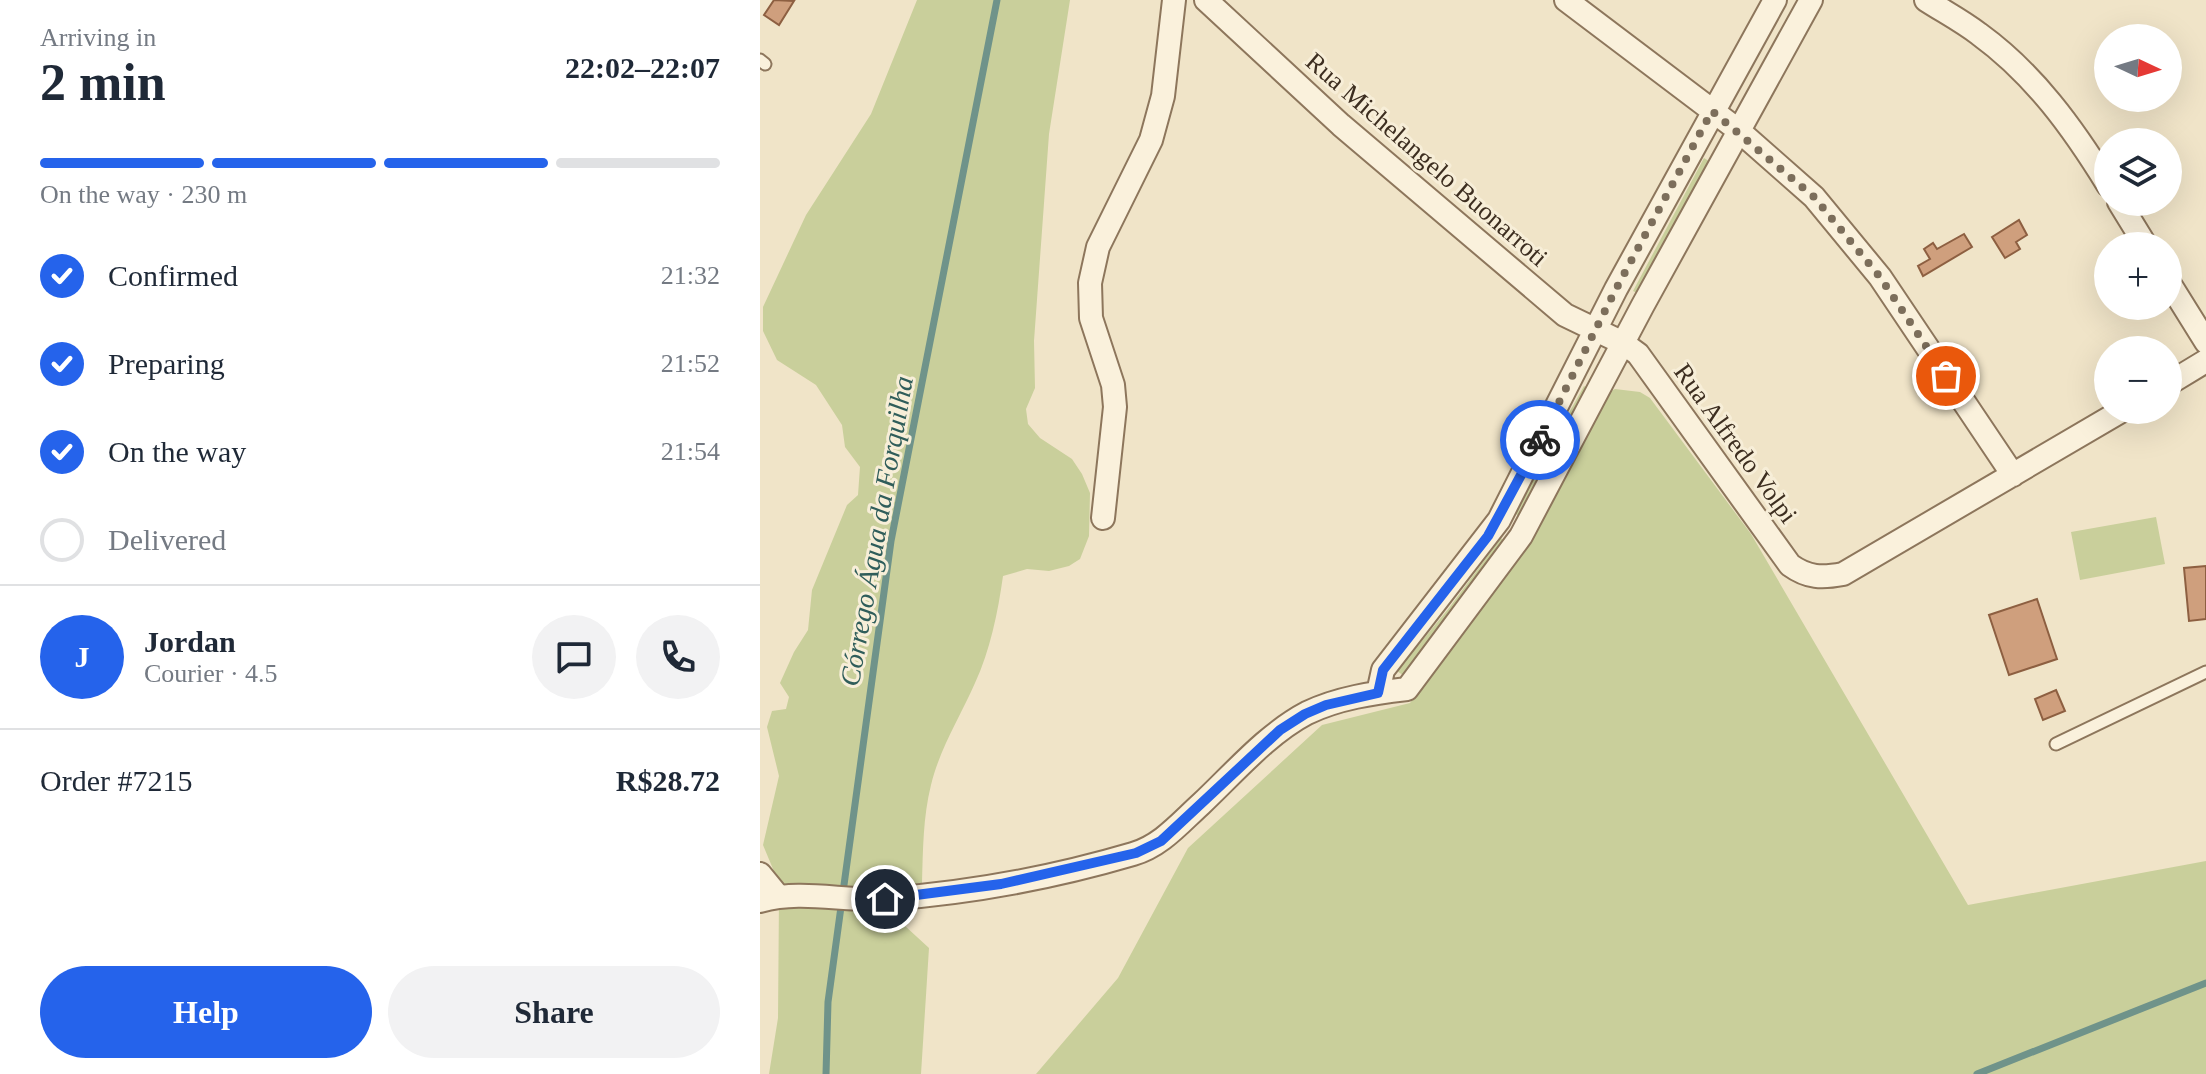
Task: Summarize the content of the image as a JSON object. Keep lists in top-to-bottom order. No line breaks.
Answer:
{"streets":{"street":["Rua Michelangelo Buonarroti","Rua Alfredo Volpi"]},"crossings":[["Rua Michelangelo Buonarroti","Rua Alfredo Volpi"]],"water":["Córrego Água da Forquilha"],"north":"right","page":{"heading":["2 min","Arriving in","22:02–22:07"],"panel":["Jordan","Courier · 4.5","Order #7215","R$28.72"],"map_buttons":["+","−"],"bar":"On the way · 230 m","list":[["Confirmed","21:32"],["Preparing","21:52"],["On the way","21:54"],"Delivered"],"round":"J","buttons":["Help","Share"]}}
